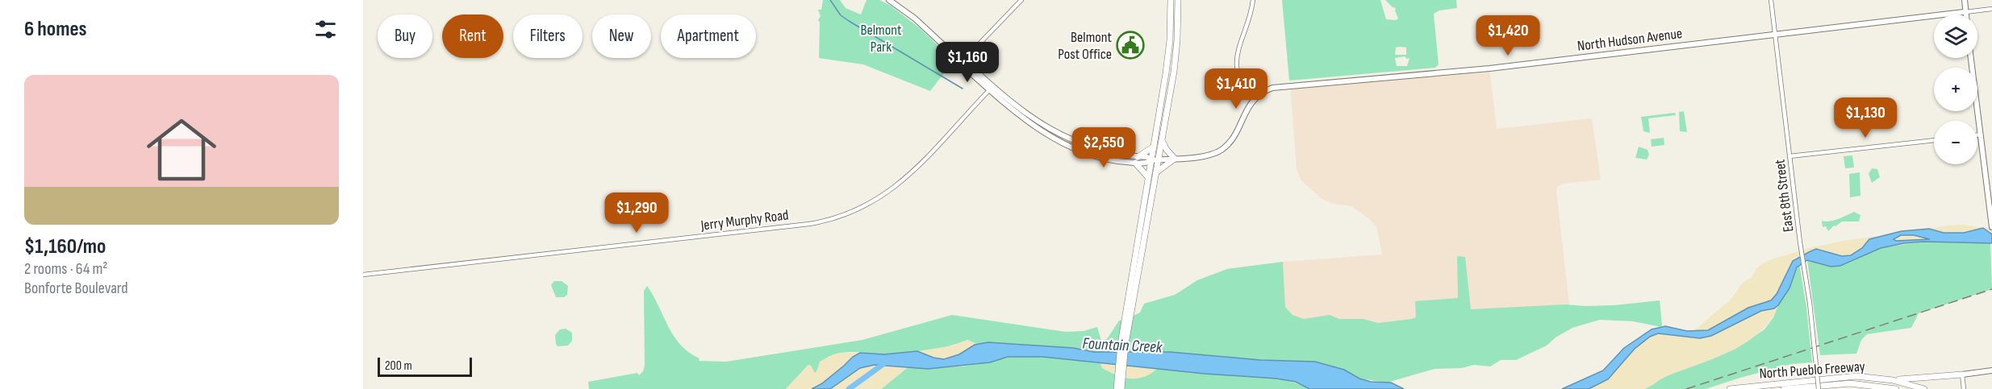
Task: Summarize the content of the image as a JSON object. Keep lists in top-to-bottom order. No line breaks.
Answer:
{"streets":{"highway":["North Pueblo Freeway"],"main road":["North Hudson Avenue"],"street":["East 8th Street","Jerry Murphy Road"]},"crossings":[["North Hudson Avenue","East 8th Street"]],"water":["Fountain Creek"],"parks":["Belmont Park"],"places":{"public building":["Belmont Post Office"]},"scale_bar":"200 m","page":{"heading":"6 homes","map_buttons":["+","−"],"chip":["Buy","Rent","Filters","New","Apartment"],"price":["$1,420","$1,160","$1,410","$1,130","$2,550","$1,290"],"list":[{"name":"$1,160/mo","note":"2 rooms · 64 m² · Bonforte Boulevard"}],"scale":"200 m"}}
